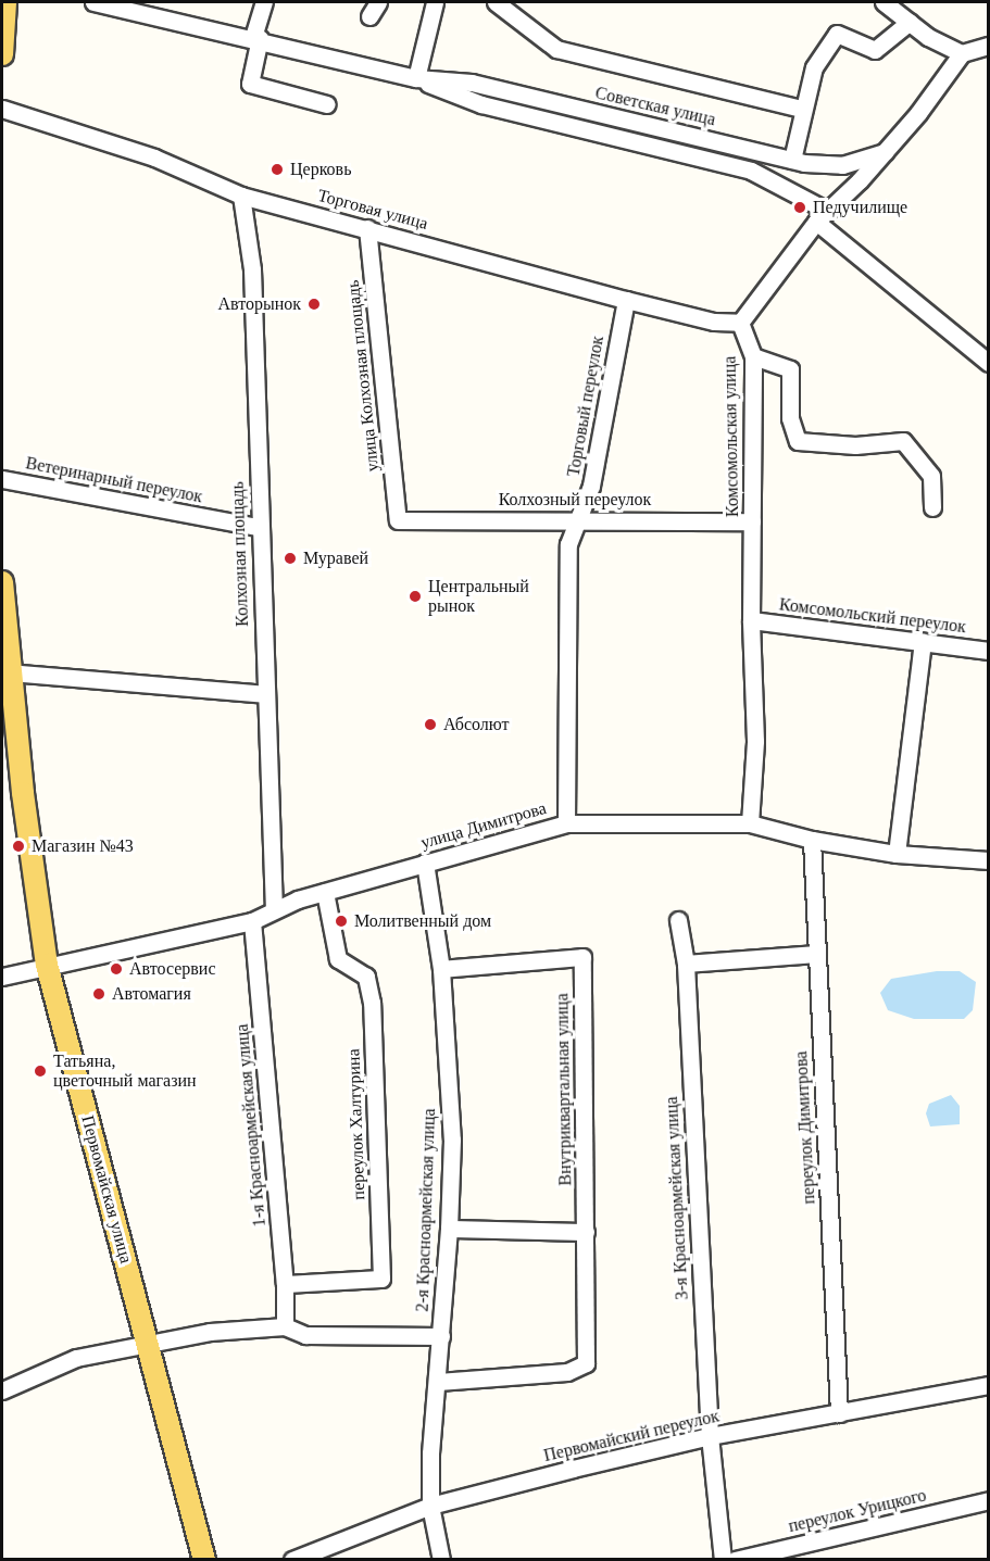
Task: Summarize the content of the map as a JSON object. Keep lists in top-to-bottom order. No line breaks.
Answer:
{"streets":{"main road":["Первомайская улица"],"street":["Советская улица","Торговая улица","улица Колхозная площадь","Торговый переулок","Комсомольская улица","Ветеринарный переулок","Колхозный переулок","Колхозная площадь","Комсомольский переулок","улица Димитрова","Внутриквартальная улица","переулок Халтурина","1-я Красноармейская улица","переулок Димитрова","3-я Красноармейская улица","2-я Красноармейская улица","Первомайский переулок","переулок Урицкого"]},"crossings":[["Торговая улица","улица Колхозная площадь"],["Торговая улица","Торговый переулок"],["Торговая улица","Комсомольская улица"],["Торговая улица","Колхозная площадь"],["улица Колхозная площадь","Колхозный переулок"],["Торговый переулок","Колхозный переулок"],["Торговый переулок","улица Димитрова"],["Комсомольская улица","Колхозный переулок"],["Комсомольская улица","Комсомольский переулок"],["Комсомольская улица","улица Димитрова"],["Ветеринарный переулок","Колхозная площадь"],["Колхозная площадь","улица Димитрова"],["улица Димитрова","переулок Халтурина"],["улица Димитрова","1-я Красноармейская улица"],["улица Димитрова","переулок Димитрова"],["улица Димитрова","Первомайская улица"],["улица Димитрова","2-я Красноармейская улица"],["Внутриквартальная улица","2-я Красноармейская улица"],["переулок Халтурина","1-я Красноармейская улица"],["переулок Димитрова","Первомайский переулок"],["3-я Красноармейская улица","Первомайский переулок"],["2-я Красноармейская улица","Первомайский переулок"]],"places":["Церковь","Педучилище","Авторынок","Муравей","Центральный рынок","Абсолют","Магазин №43","Молитвенный дом","Автосервис","Автомагия","Татьяна, цветочный магазин"]}
